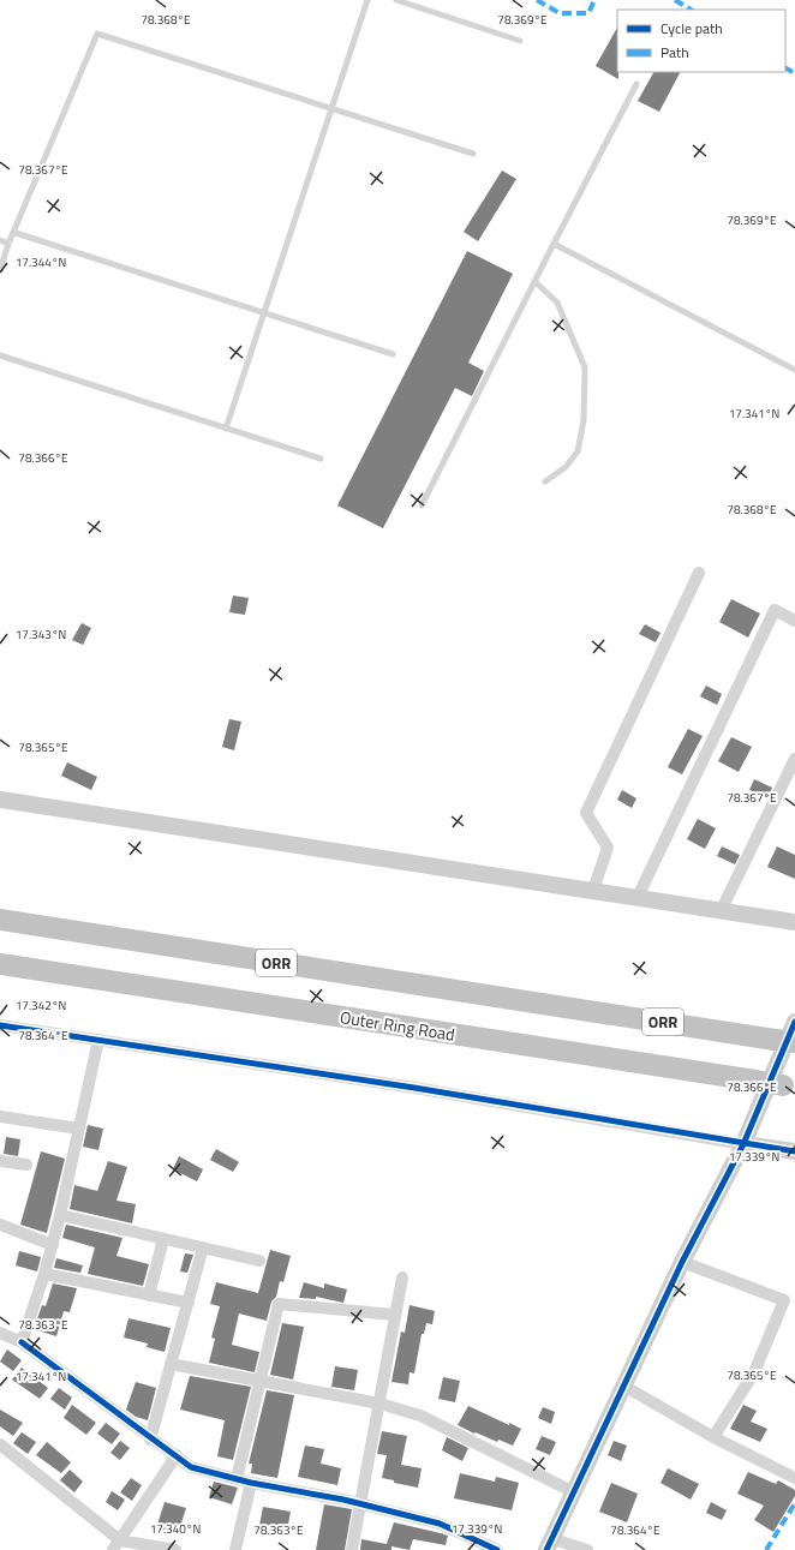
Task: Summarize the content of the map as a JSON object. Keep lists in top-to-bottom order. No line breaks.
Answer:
{"streets":{"highway":["ORR","Outer Ring Road"]},"legend":["Cycle path","Path"],"coordinates":["78.368°E","78.369°E","78.367°E","17.344°N","17.341°N","78.366°E","17.343°N","78.365°E","17.342°N","78.364°E","17.339°N","78.363°E","17.340°N"]}
